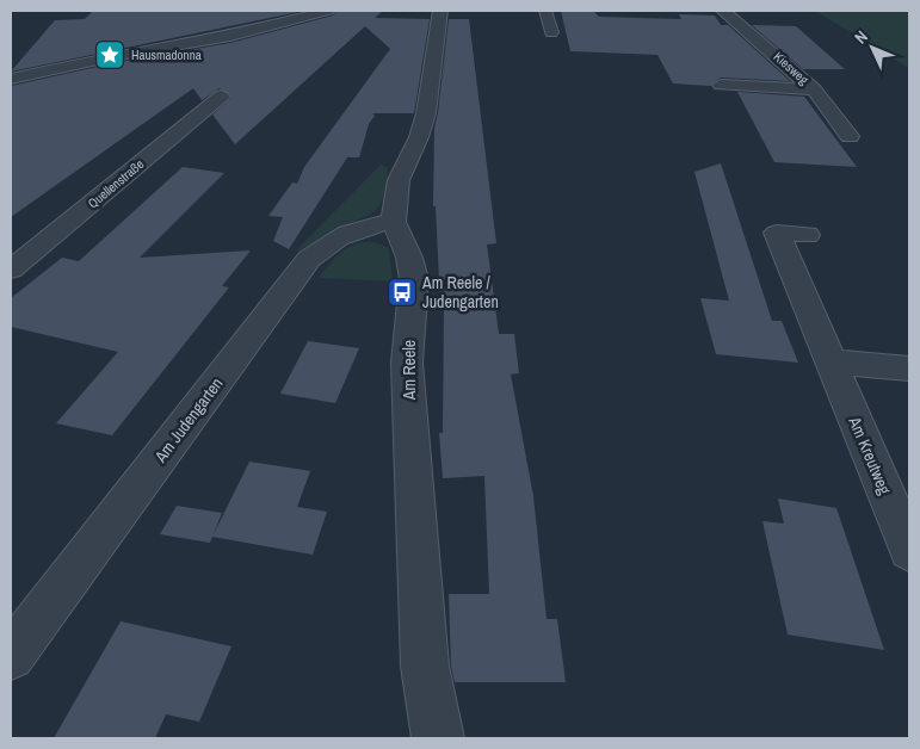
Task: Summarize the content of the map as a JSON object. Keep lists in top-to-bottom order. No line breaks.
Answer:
{"streets":{"street":["Kiesweg","Quellenstraße","Am Reele","Am Judengarten","Am Kreutweg"]},"crossings":[["Am Reele","Am Judengarten"]],"places":{"place":["Hausmadonna"],"bus stop":["Am Reele / Judengarten"]},"north":"top left"}
